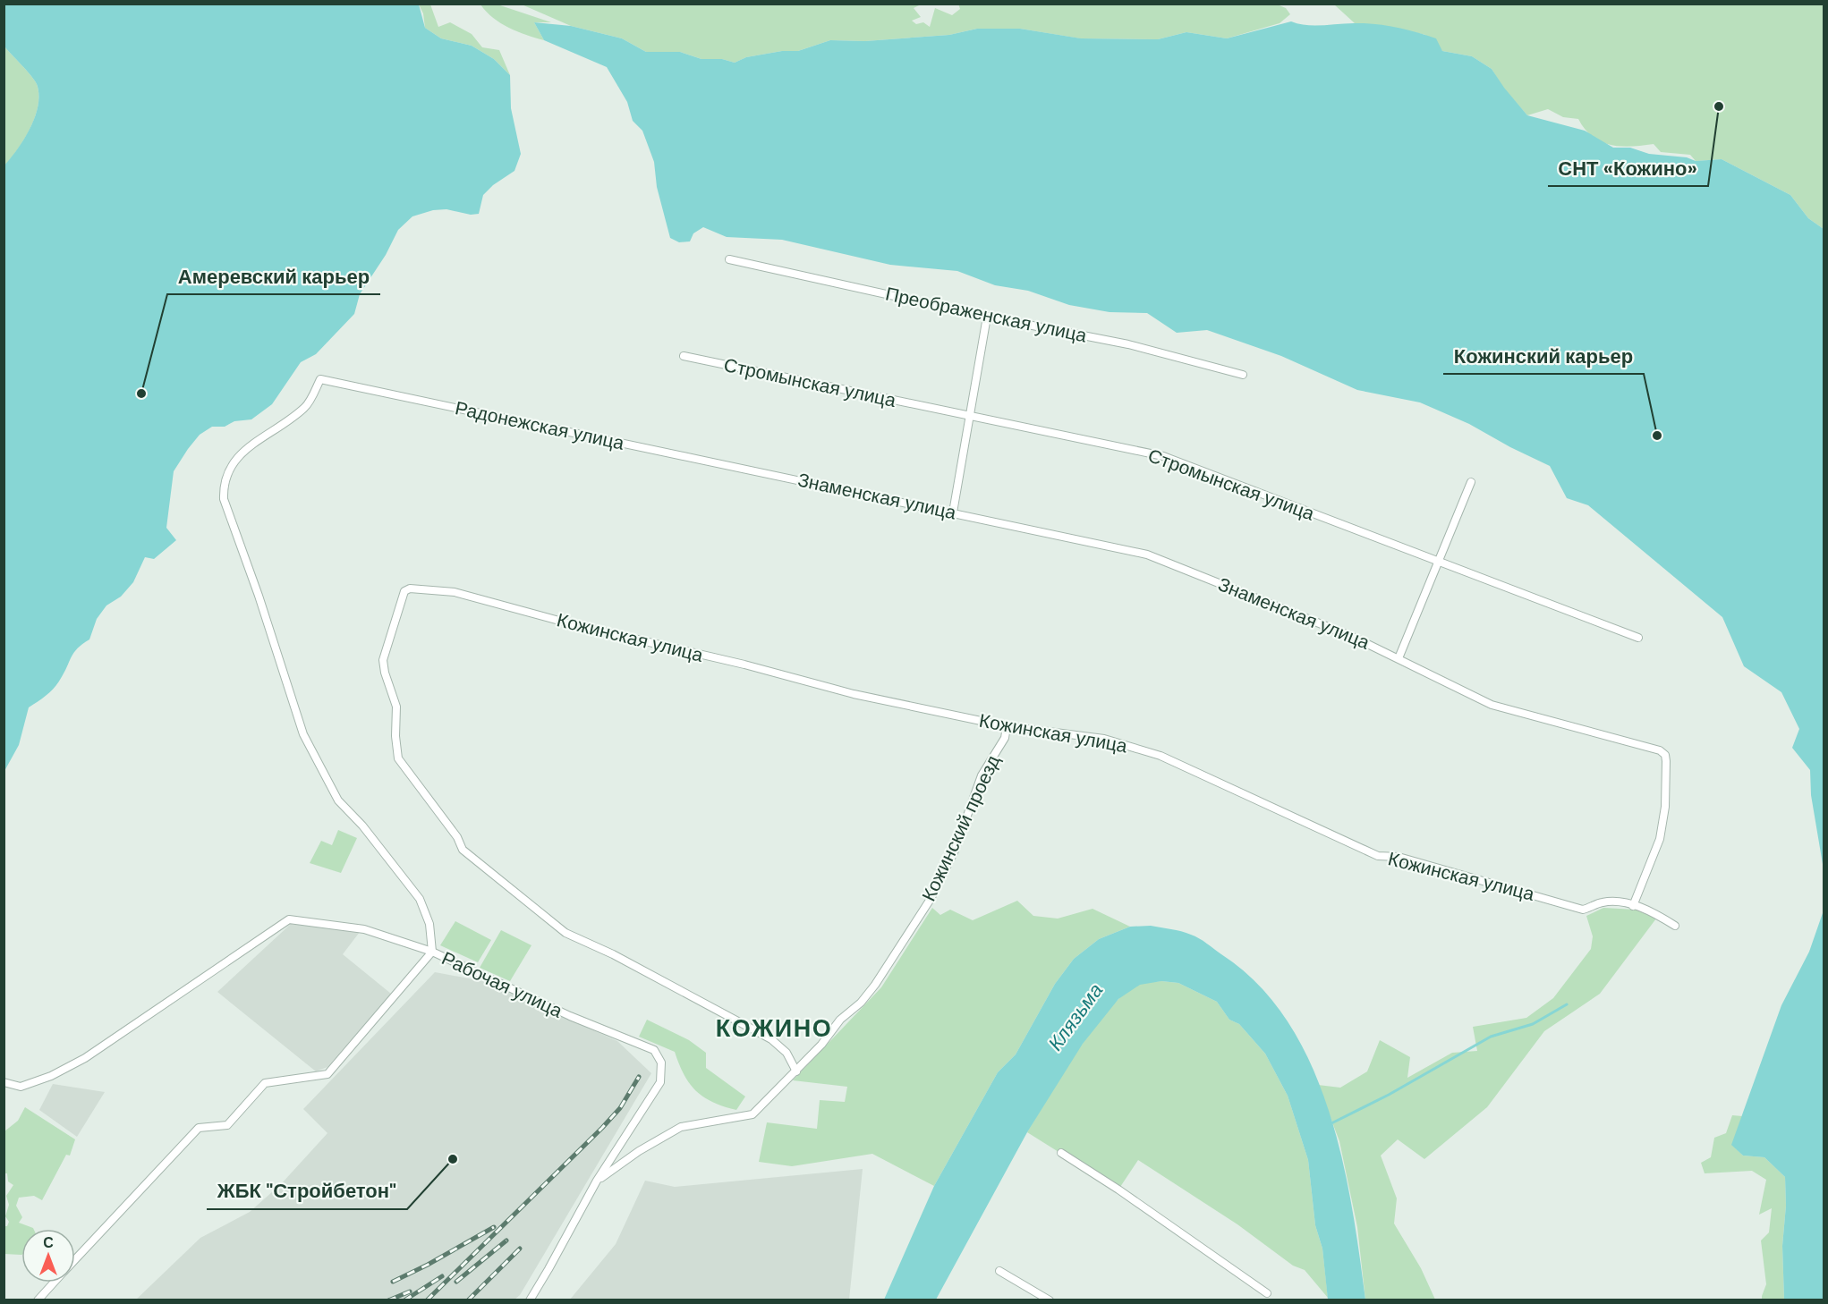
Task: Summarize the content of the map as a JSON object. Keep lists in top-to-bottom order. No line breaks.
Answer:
{"streets":{"street":["Преображенская улица","Стромынская улица","Радонежская улица","Знаменская улица","Кожинская улица","Кожинский проезд","Рабочая улица"]},"crossings":[["Радонежская улица","Знаменская улица"],["Радонежская улица","Рабочая улица"],["Знаменская улица","Кожинская улица"],["Кожинская улица","Кожинский проезд"],["Кожинский проезд","Рабочая улица"]],"districts":["КОЖИНО"],"water":["Клязьма"],"places":["СНТ «Кожино»","Амеревский карьер","Кожинский карьер","ЖБК \"Стройбетон\""],"north":"top"}
